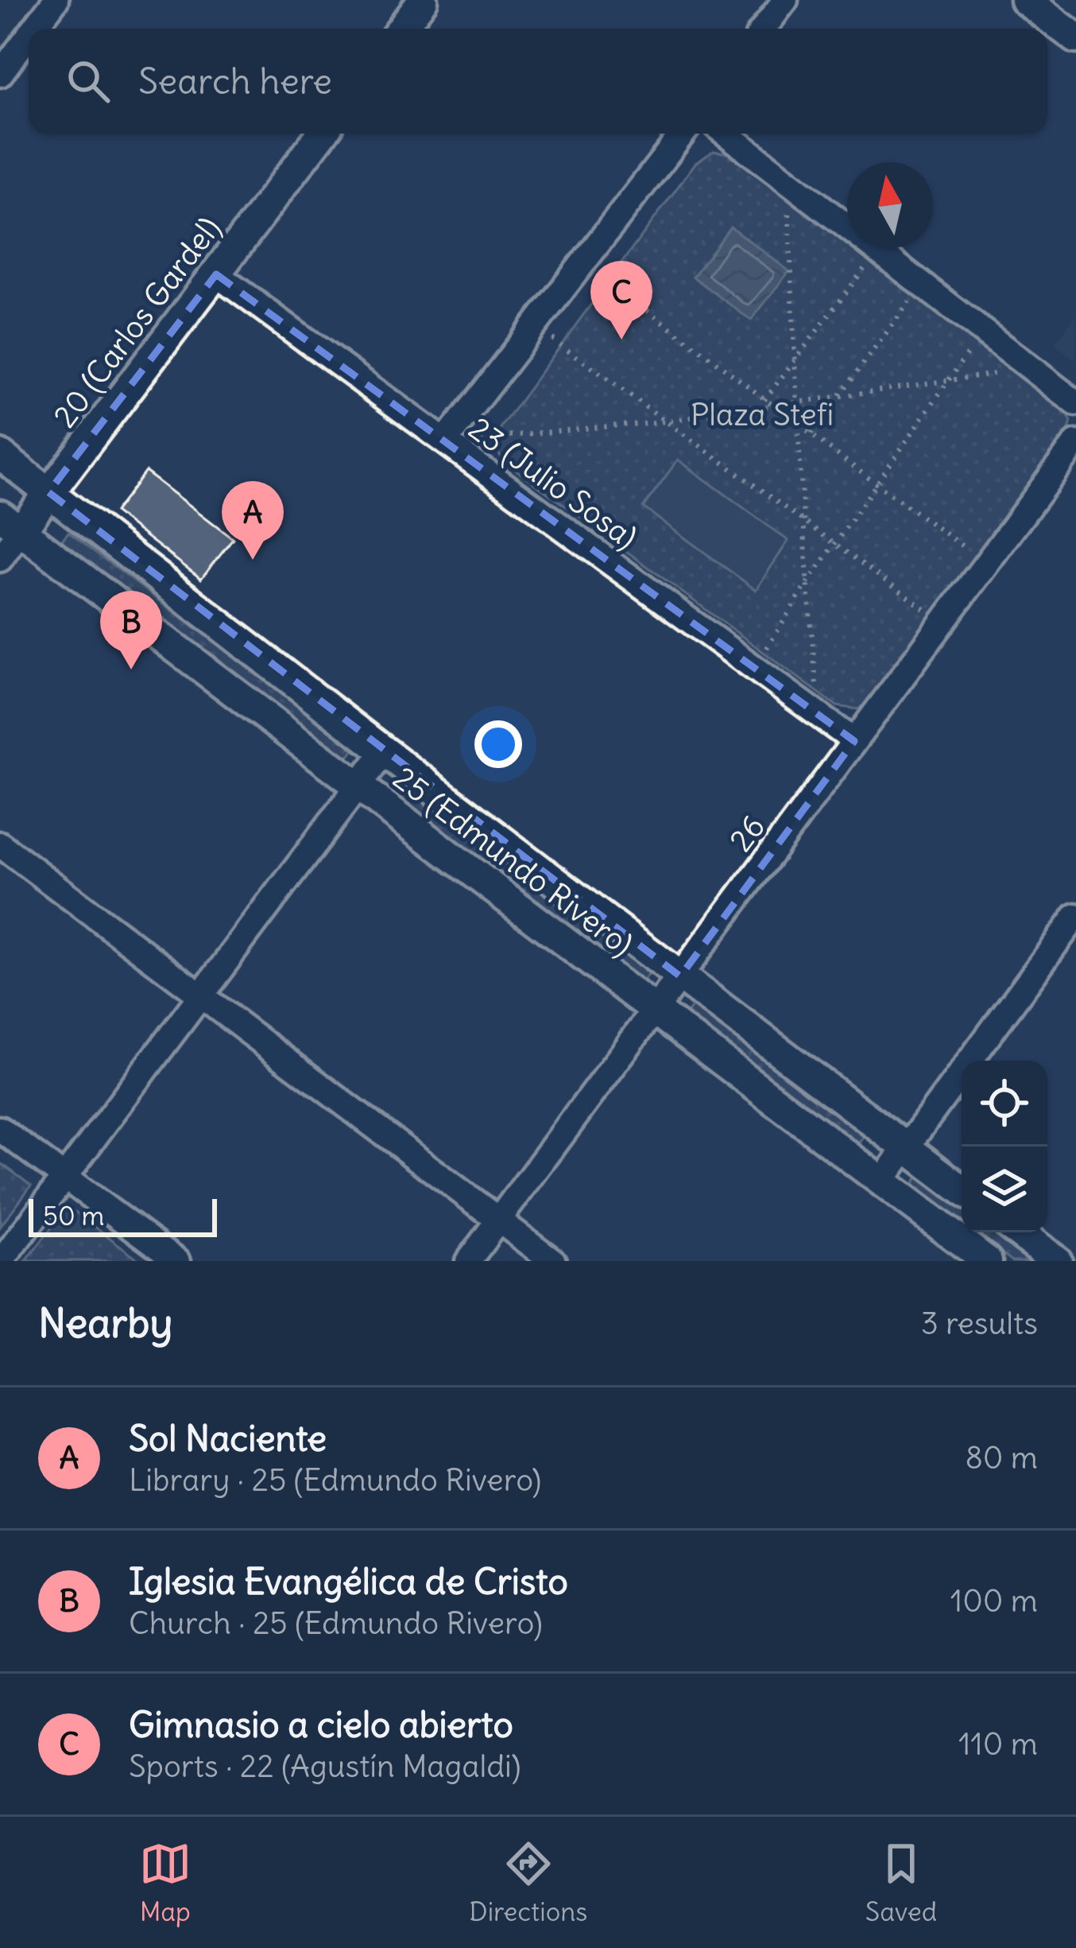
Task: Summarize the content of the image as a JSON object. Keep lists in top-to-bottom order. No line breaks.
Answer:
{"streets":{"street":["20 (Carlos Gardel)","23 (Julio Sosa)","26","25 (Edmundo Rivero)"]},"crossings":[["20 (Carlos Gardel)","23 (Julio Sosa)"],["20 (Carlos Gardel)","25 (Edmundo Rivero)"],["23 (Julio Sosa)","26"],["26","25 (Edmundo Rivero)"]],"parks":["Plaza Stefi"],"scale_bar":"50 m","north":"top","page":{"search":"Search here","pins":["C","A","B"],"scale":"50 m","heading":["Nearby","3 results"],"list":[{"mark":"A","name":"Sol Naciente","note":"Library · 25 (Edmundo Rivero)","value":"80 m"},{"mark":"B","name":"Iglesia Evangélica de Cristo","note":"Church · 25 (Edmundo Rivero)","value":"100 m"},{"mark":"C","name":"Gimnasio a cielo abierto","note":"Sports · 22 (Agustín Magaldi)","value":"110 m"}],"nav":["Map","Directions","Saved"]}}
